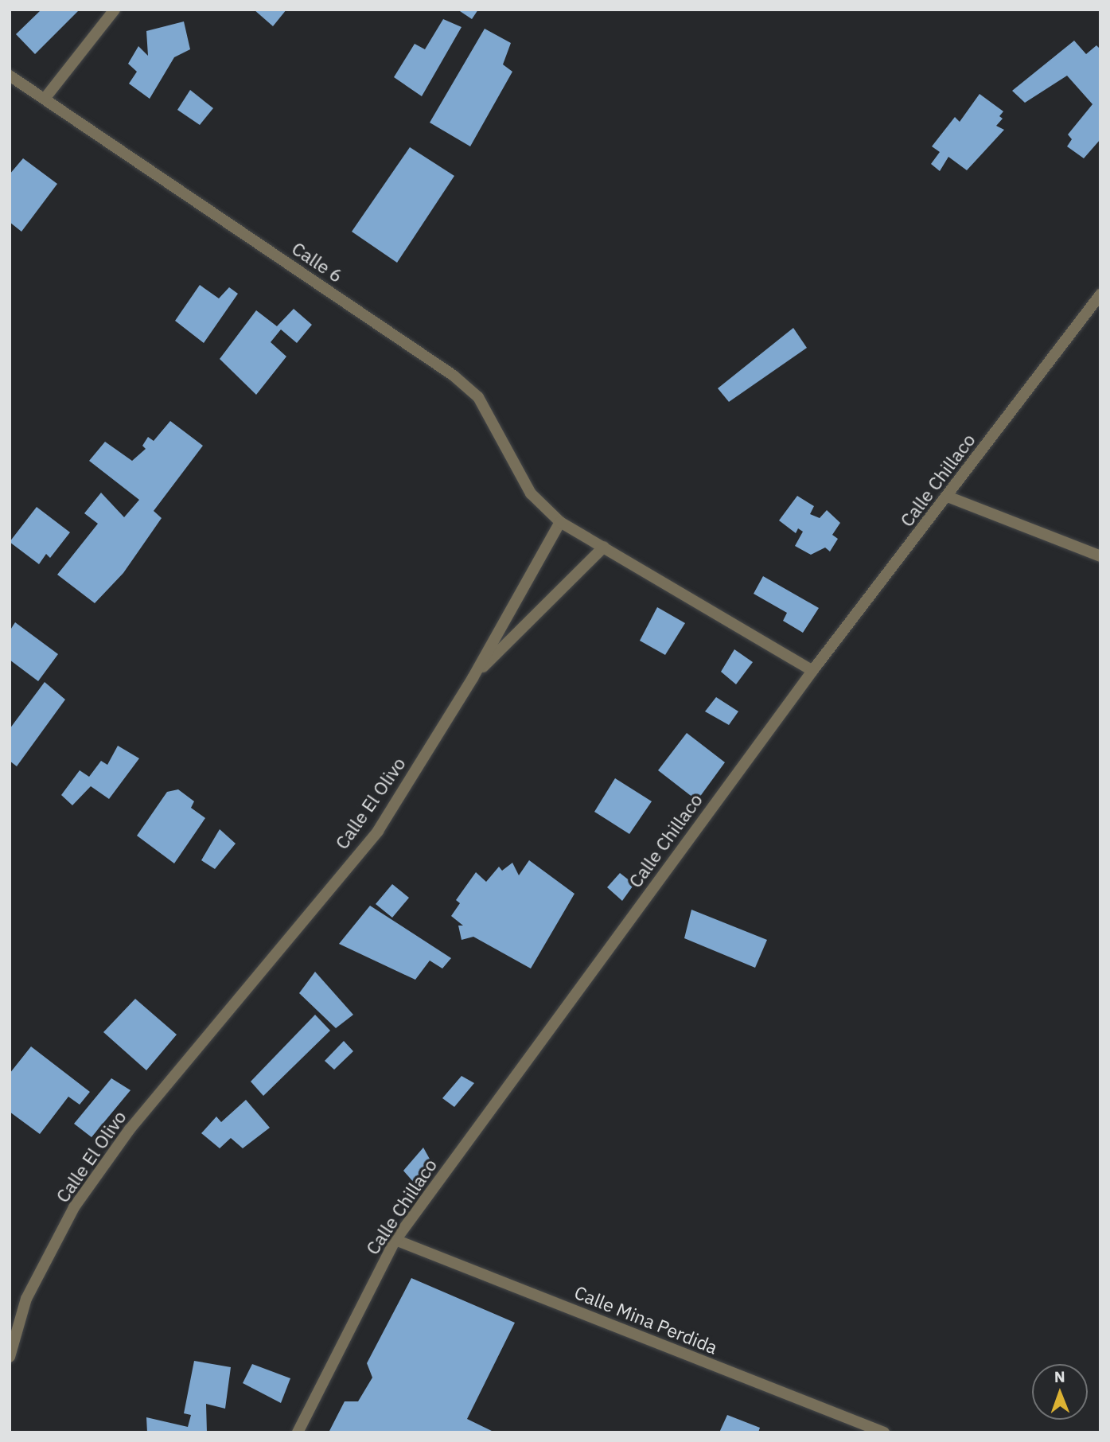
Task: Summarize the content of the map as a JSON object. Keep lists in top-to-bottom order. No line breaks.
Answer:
{"streets":{"street":["Calle 6","Calle Chillaco","Calle El Olivo","Calle Mina Perdida"]},"crossings":[["Calle 6","Calle El Olivo"],["Calle Chillaco","Calle Mina Perdida"]],"north":"top"}
